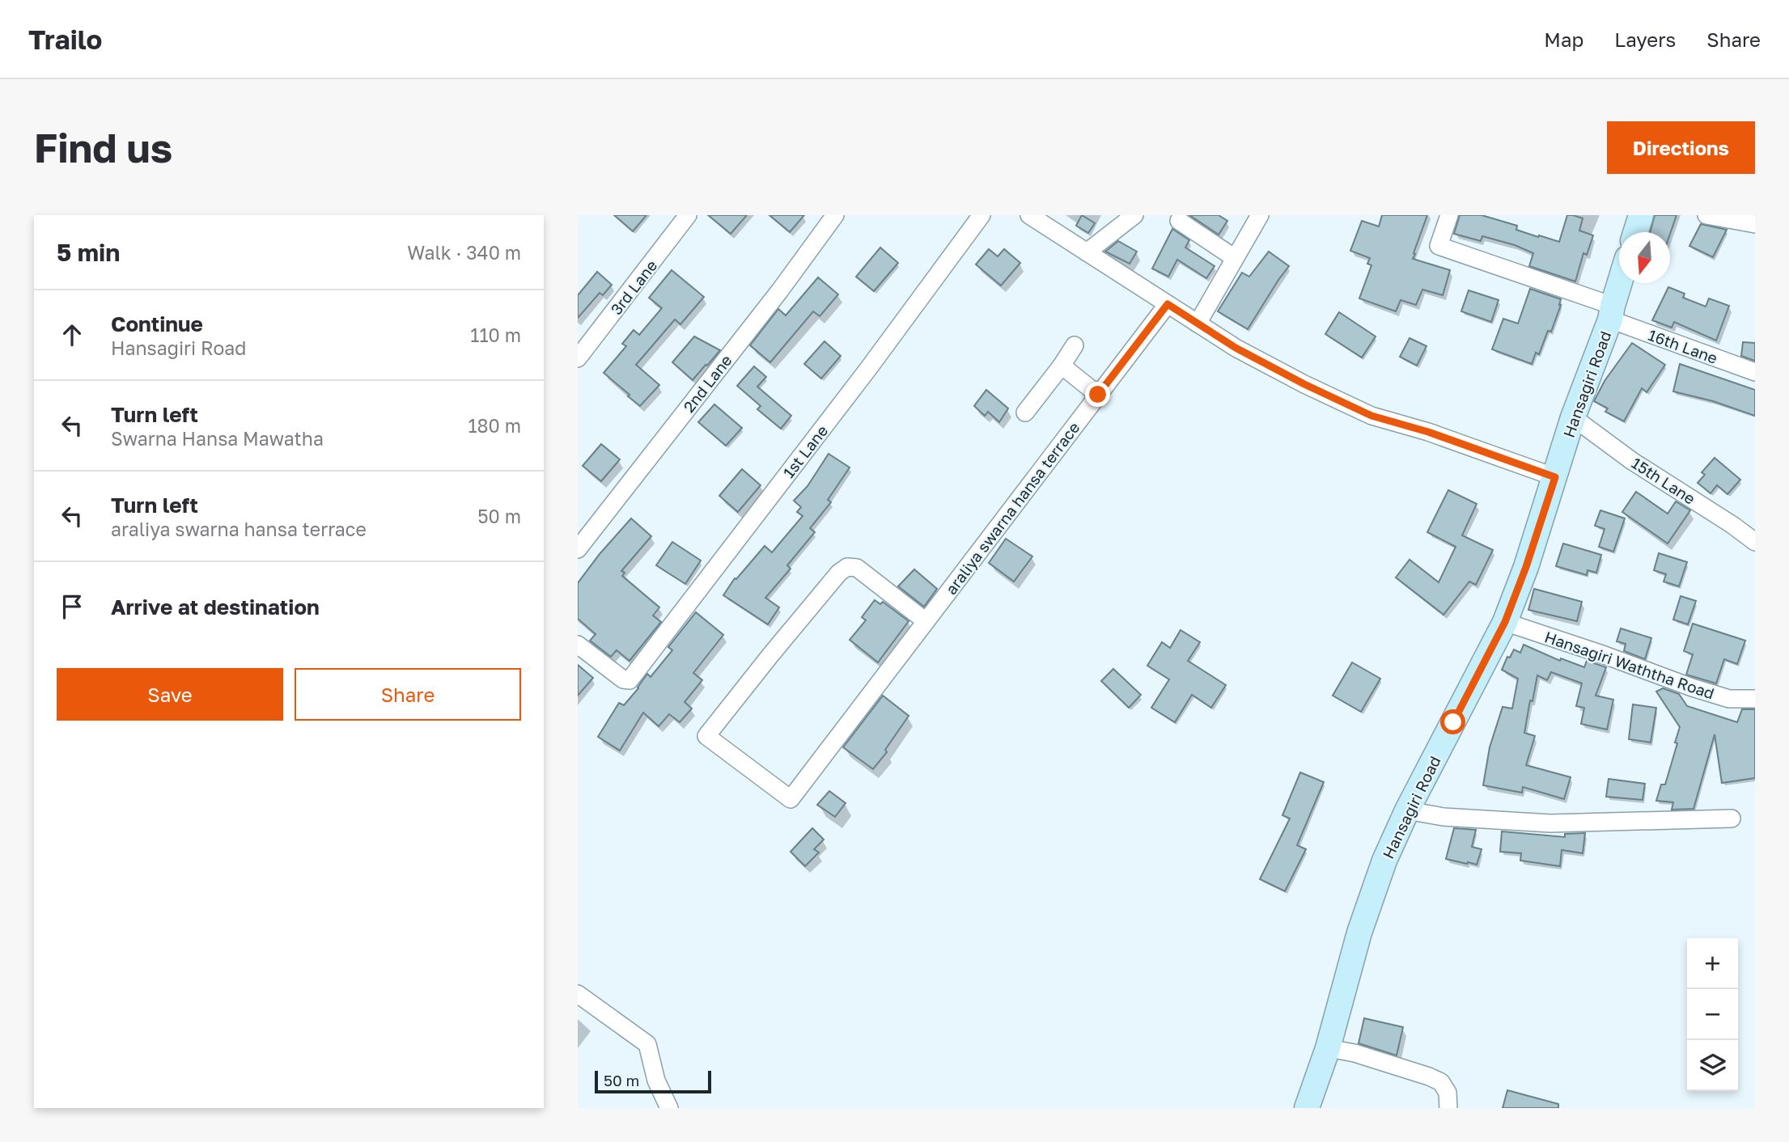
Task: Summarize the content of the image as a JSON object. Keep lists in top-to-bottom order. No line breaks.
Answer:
{"streets":{"street":["3rd Lane","16th Lane","2nd Lane","Hansagiri Road","1st Lane","15th Lane","araliya swarna hansa terrace","Hansagiri Waththa Road"]},"crossings":[["16th Lane","Hansagiri Road"],["Hansagiri Road","15th Lane"],["Hansagiri Road","Hansagiri Waththa Road"]],"scale_bar":"50 m","north":"bottom","page":{"header":"Trailo","nav":["Map","Layers","Share"],"buttons":["Directions",["Save","Share"]],"title":"Find us","heading":["5 min","Walk · 340 m"],"list":[["Continue","Hansagiri Road","110 m"],["Turn left","Swarna Hansa Mawatha","180 m"],["Turn left","araliya swarna hansa terrace","50 m"],"Arrive at destination"],"map_buttons":["+","−"],"scale":"50 m"}}
